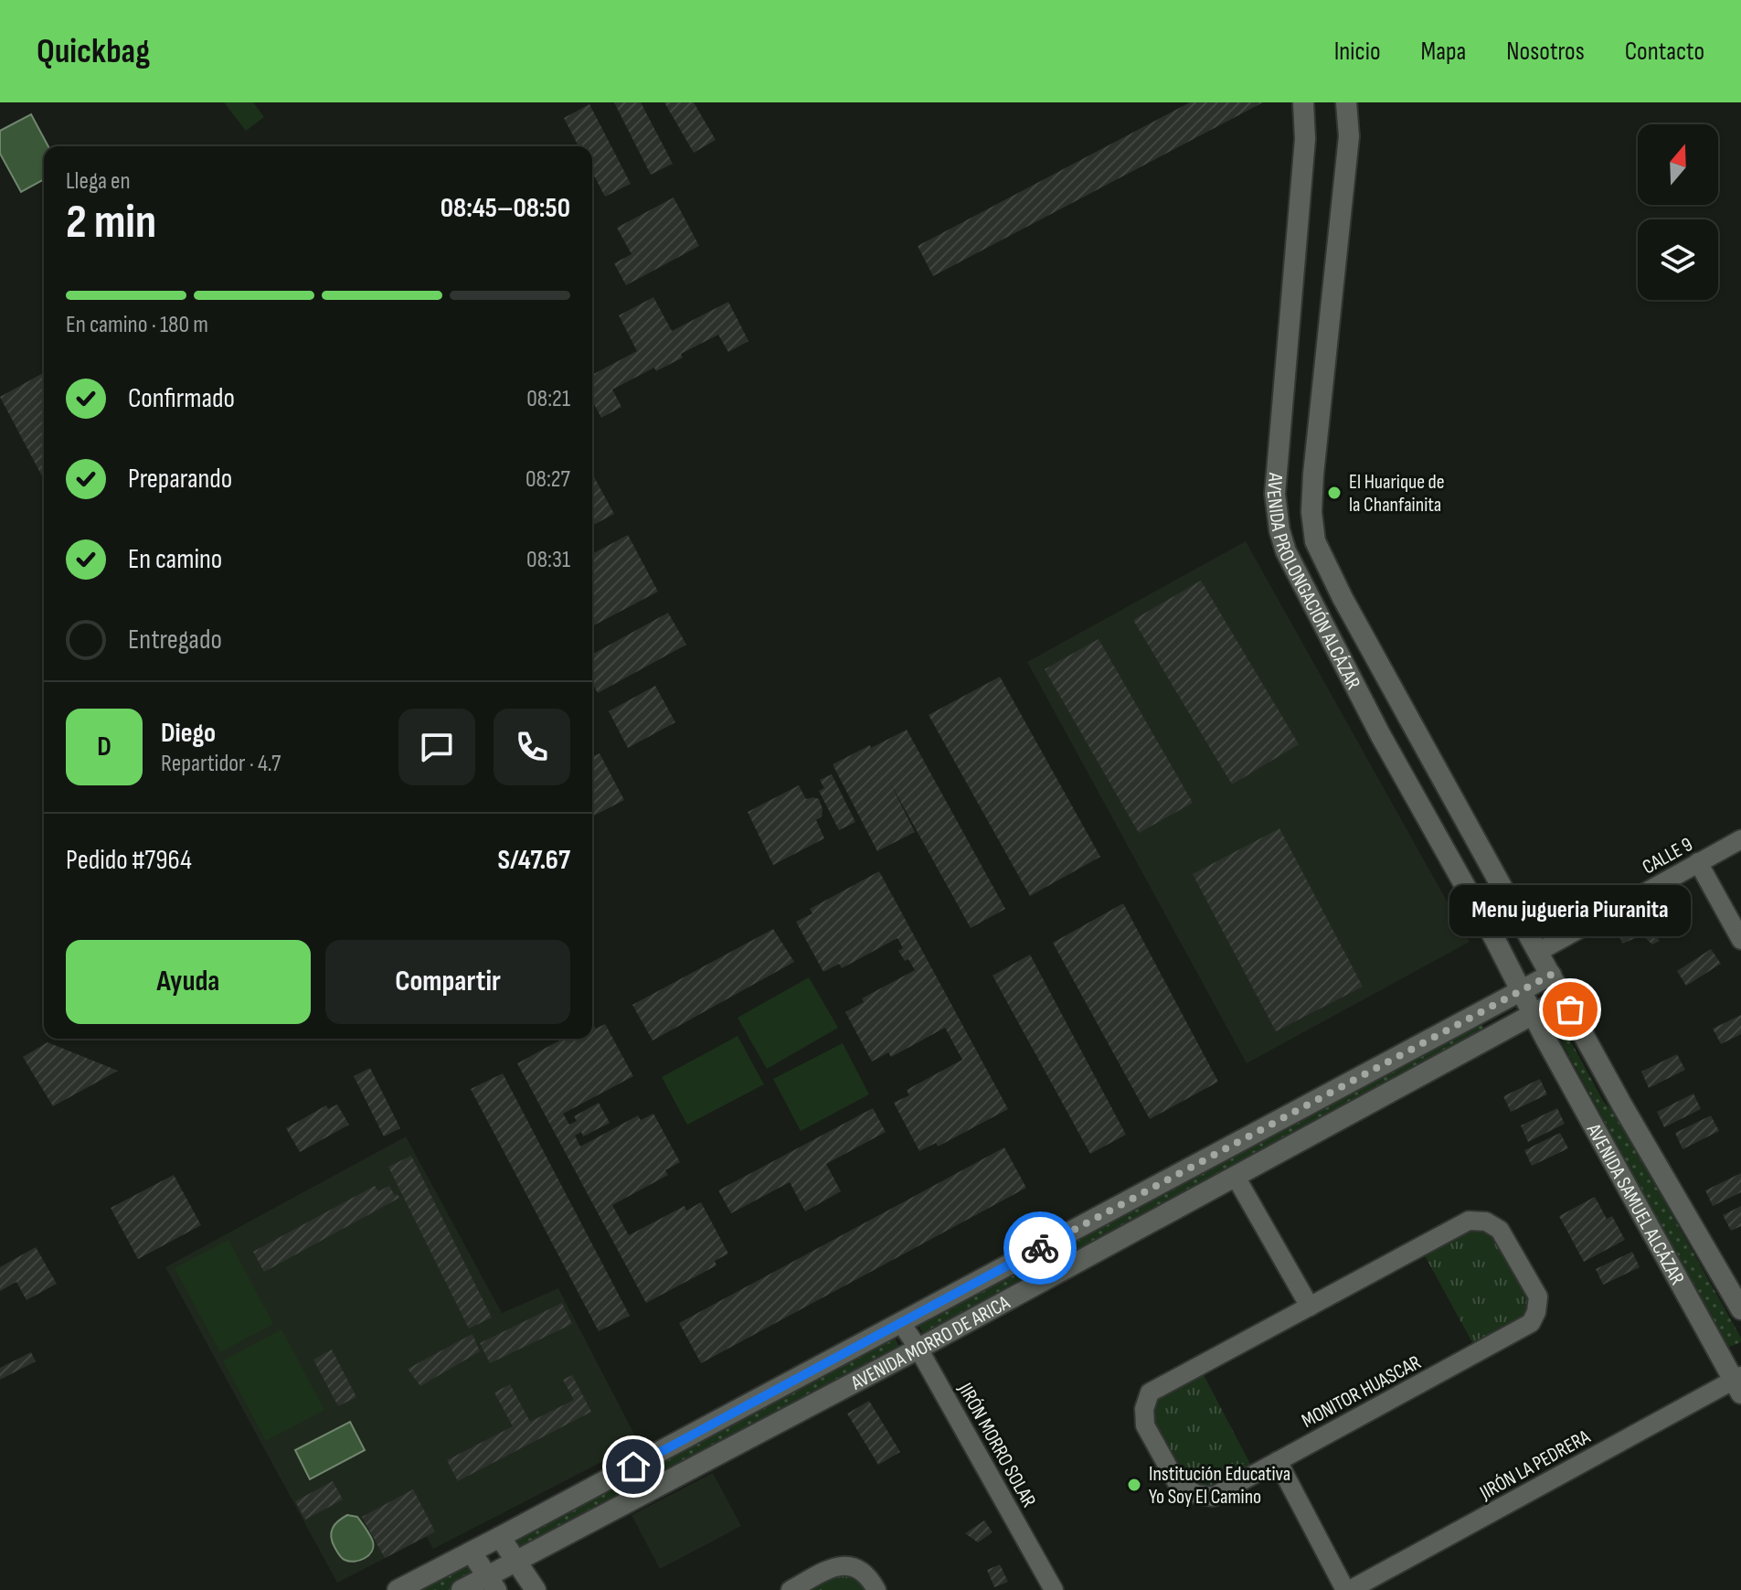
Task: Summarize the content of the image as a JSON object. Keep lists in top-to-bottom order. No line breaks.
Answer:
{"streets":{"main road":["AVENIDA PROLONGACIÓN ALCÁZAR","AVENIDA SAMUEL ALCÁZAR","AVENIDA MORRO DE ARICA"],"street":["CALLE 9","MONITOR HUASCAR","JIRÓN MORRO SOLAR","JIRÓN LA PEDRERA"]},"crossings":[["AVENIDA PROLONGACIÓN ALCÁZAR","CALLE 9"],["AVENIDA PROLONGACIÓN ALCÁZAR","AVENIDA SAMUEL ALCÁZAR"],["AVENIDA PROLONGACIÓN ALCÁZAR","AVENIDA MORRO DE ARICA"],["AVENIDA SAMUEL ALCÁZAR","AVENIDA MORRO DE ARICA"],["AVENIDA SAMUEL ALCÁZAR","JIRÓN LA PEDRERA"],["AVENIDA MORRO DE ARICA","JIRÓN MORRO SOLAR"]],"places":["El Huarique de la Chanfainita","Menu jugueria Piuranita","Institución Educativa Yo Soy El Camino"],"north":"top","page":{"header":"Quickbag","nav":["Inicio","Mapa","Nosotros","Contacto"],"heading":["2 min","Llega en","08:45–08:50"],"panel":["Diego","Repartidor · 4.7","Pedido #7964","S/47.67"],"bar":"En camino · 180 m","list":[["Confirmado","08:21"],["Preparando","08:27"],["En camino","08:31"],"Entregado"],"round":"D","bubble":"Menu jugueria Piuranita","buttons":["Ayuda","Compartir"]}}
